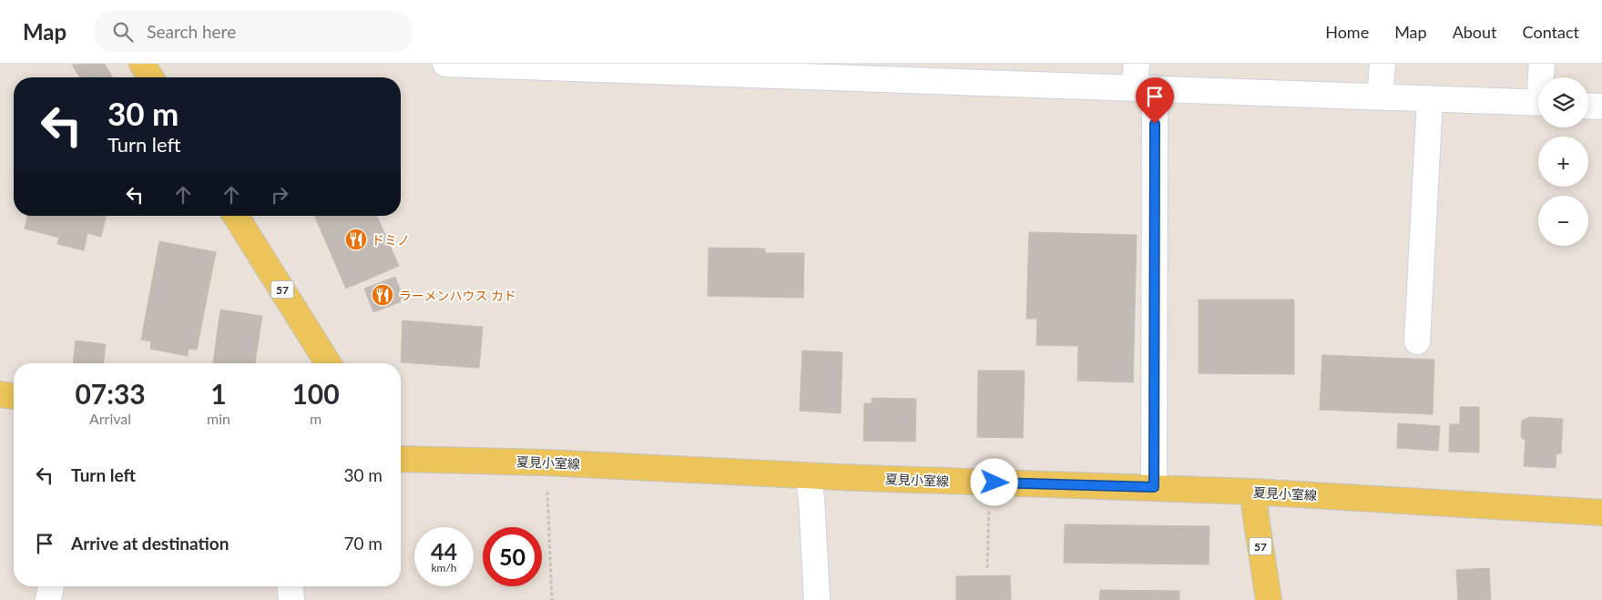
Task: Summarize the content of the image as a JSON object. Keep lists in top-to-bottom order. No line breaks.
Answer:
{"streets":{"main road":["57","夏見小室線"]},"crossings":[["57","夏見小室線"]],"places":{"restaurant":["ドミノ","ラーメンハウス カド"]},"page":{"header":"Map","search":"Search here","nav":["Home","Map","About","Contact"],"map_buttons":["+","−"],"turn":["30 m","Turn left"],"eta":["07:33","Arrival","1","min","100","m"],"list":[{"name":"Turn left","value":"30 m"},{"name":"Arrive at destination","value":"70 m"}],"speed":"44 km/h","limit":"50"}}
